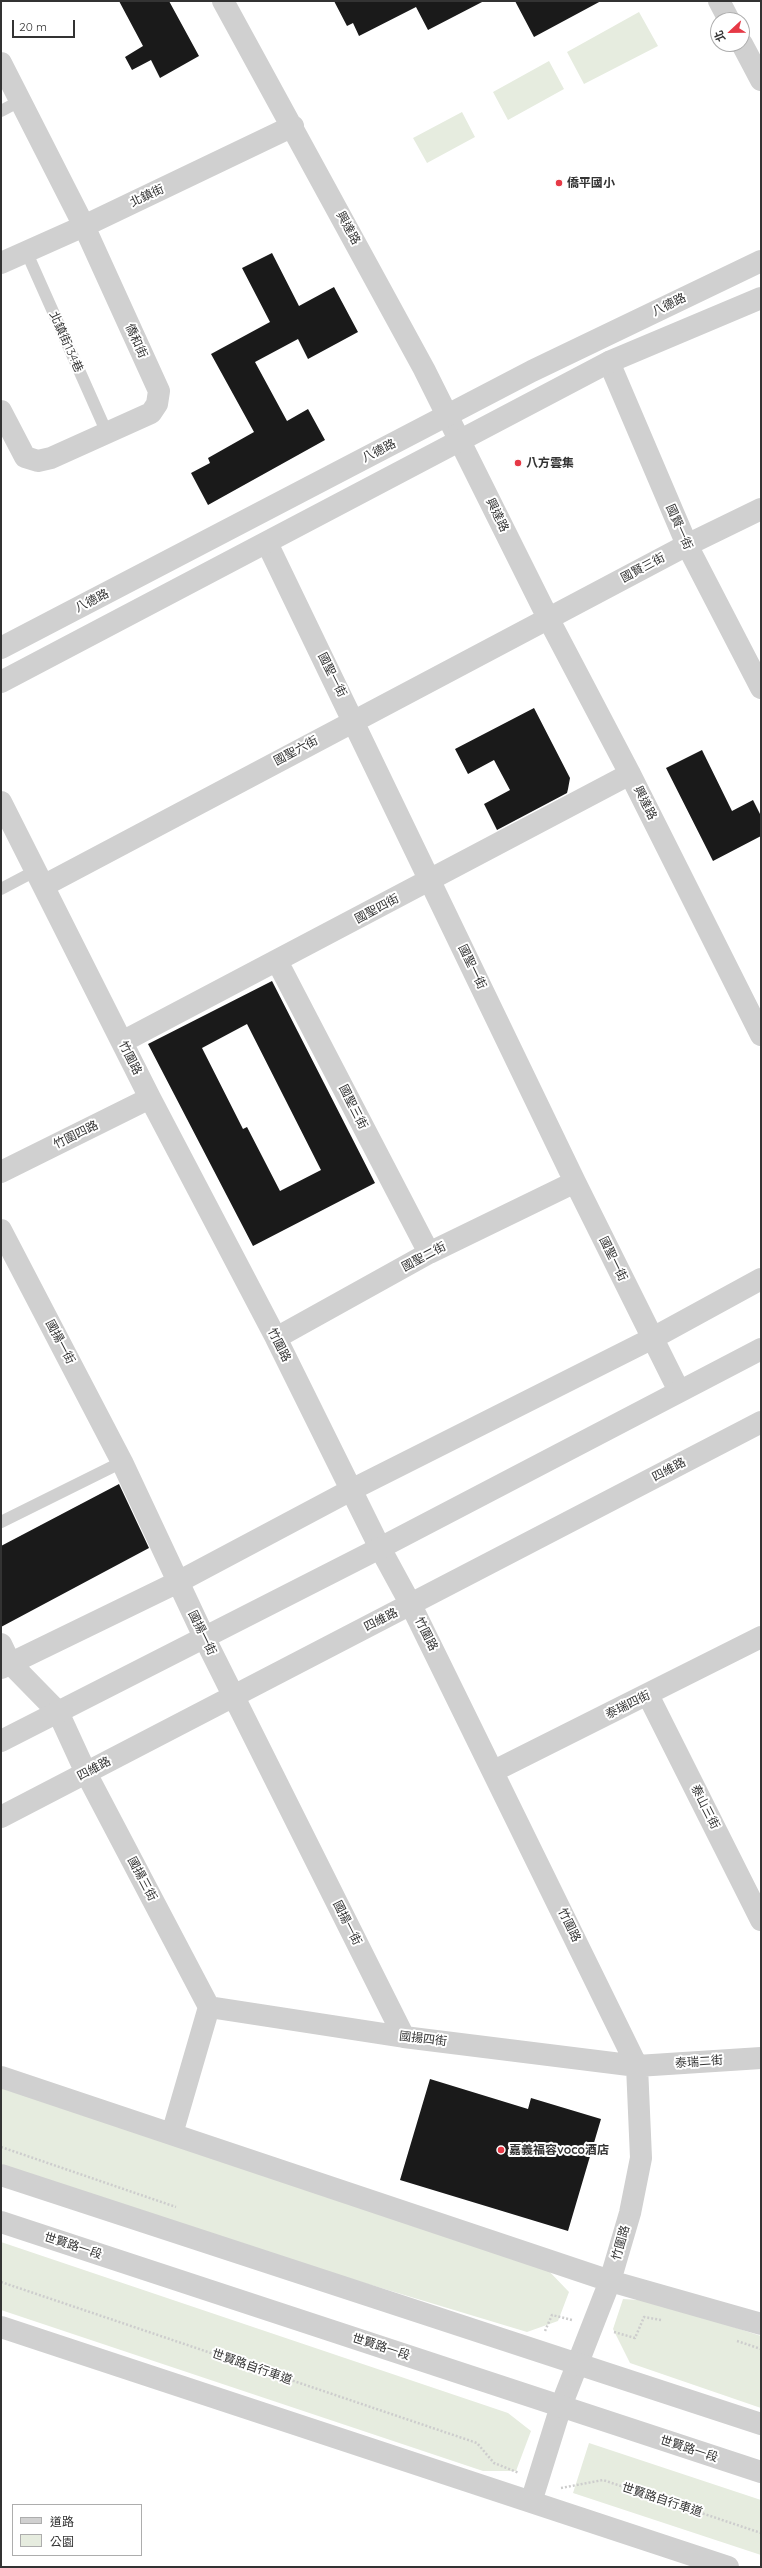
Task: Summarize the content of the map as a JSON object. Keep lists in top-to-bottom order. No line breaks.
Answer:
{"streets":{"street":["北鎮街","興達路","八德路","僑和街","國賢一街","國賢三街","國聖一街","國聖六街","國聖四街","竹圍路","國聖三街","竹圍四路","國聖二街","國揚一街","四維路","泰瑞四街","泰山三街","國揚三街","國揚四街","泰瑞二街","世賢路一段"],"lane":["北鎮街134巷"],"path":["世賢路自行車道"]},"crossings":[["北鎮街","興達路"],["北鎮街","僑和街"],["北鎮街","北鎮街134巷"],["興達路","八德路"],["興達路","國賢三街"],["興達路","國聖六街"],["興達路","國聖四街"],["僑和街","北鎮街134巷"],["國賢一街","國賢三街"],["國賢三街","國聖六街"],["國聖一街","國聖六街"],["國聖一街","國聖四街"],["國聖一街","國聖二街"],["國聖六街","竹圍路"],["國聖四街","竹圍路"],["國聖四街","國聖三街"],["竹圍路","竹圍四路"],["竹圍路","國聖二街"],["竹圍路","四維路"],["竹圍路","泰瑞四街"],["竹圍路","國揚四街"],["竹圍路","泰瑞二街"],["竹圍路","世賢路一段"],["國聖三街","國聖二街"],["國揚一街","四維路"],["國揚一街","國揚四街"],["四維路","國揚三街"],["泰瑞四街","泰山三街"],["國揚三街","國揚四街"],["國揚四街","泰瑞二街"]],"places":["僑平國小","八方雲集","嘉義福容voco酒店"],"legend":["道路","公園"],"scale_bar":"20 m","north":"left"}
